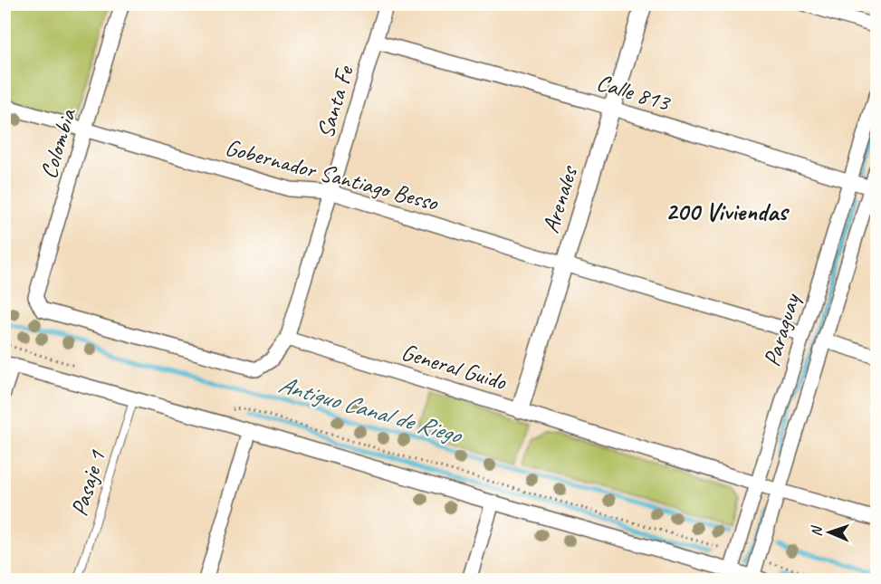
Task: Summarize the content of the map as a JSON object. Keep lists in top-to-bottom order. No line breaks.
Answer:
{"streets":{"street":["Calle 813","Santa Fe","Colombia","Gobernador Santiago Besso","Arenales","Paraguay","General Guido"],"lane":["Pasaje 1"]},"crossings":[["Calle 813","Santa Fe"],["Calle 813","Arenales"],["Calle 813","Paraguay"],["Santa Fe","Colombia"],["Santa Fe","Gobernador Santiago Besso"],["Santa Fe","General Guido"],["Colombia","Gobernador Santiago Besso"],["Colombia","General Guido"],["Gobernador Santiago Besso","Arenales"],["Gobernador Santiago Besso","Paraguay"],["Arenales","General Guido"],["Paraguay","General Guido"]],"districts":["200 Viviendas"],"water":["Antiguo Canal de Riego"],"north":"left"}
